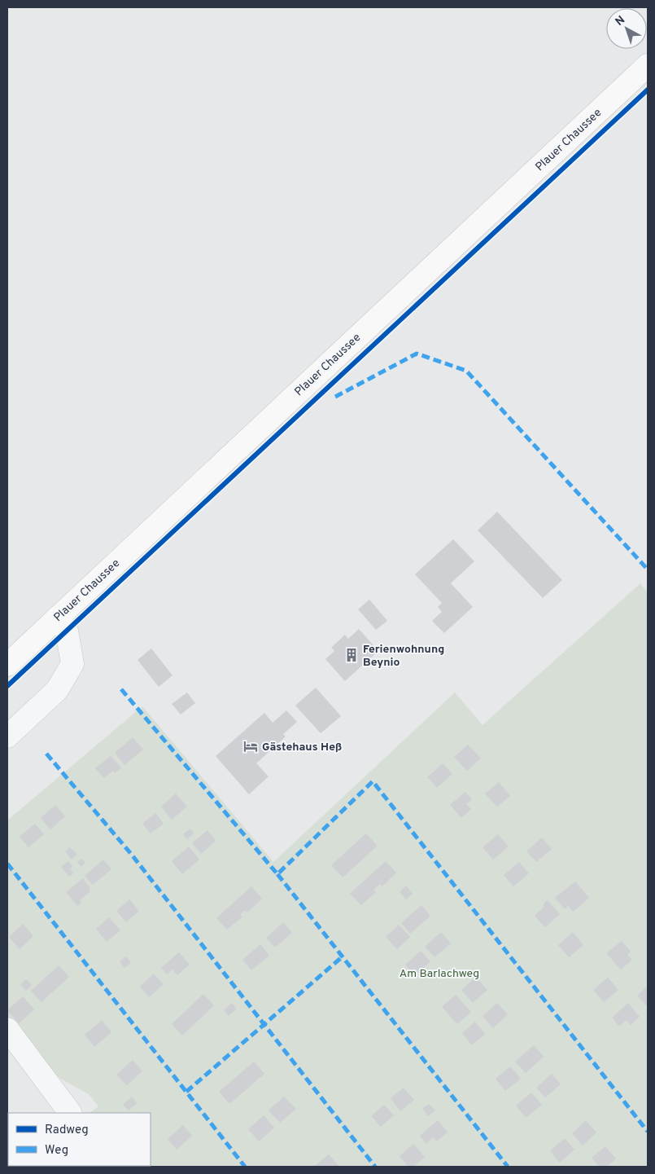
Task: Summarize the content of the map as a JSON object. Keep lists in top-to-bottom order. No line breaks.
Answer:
{"streets":{"main road":["Plauer Chaussee"]},"parks":["Am Barlachweg"],"places":{"building":["Ferienwohnung Beynio"],"hotel":["Gästehaus Heß"]},"legend":["Radweg","Weg"],"north":"top left"}
